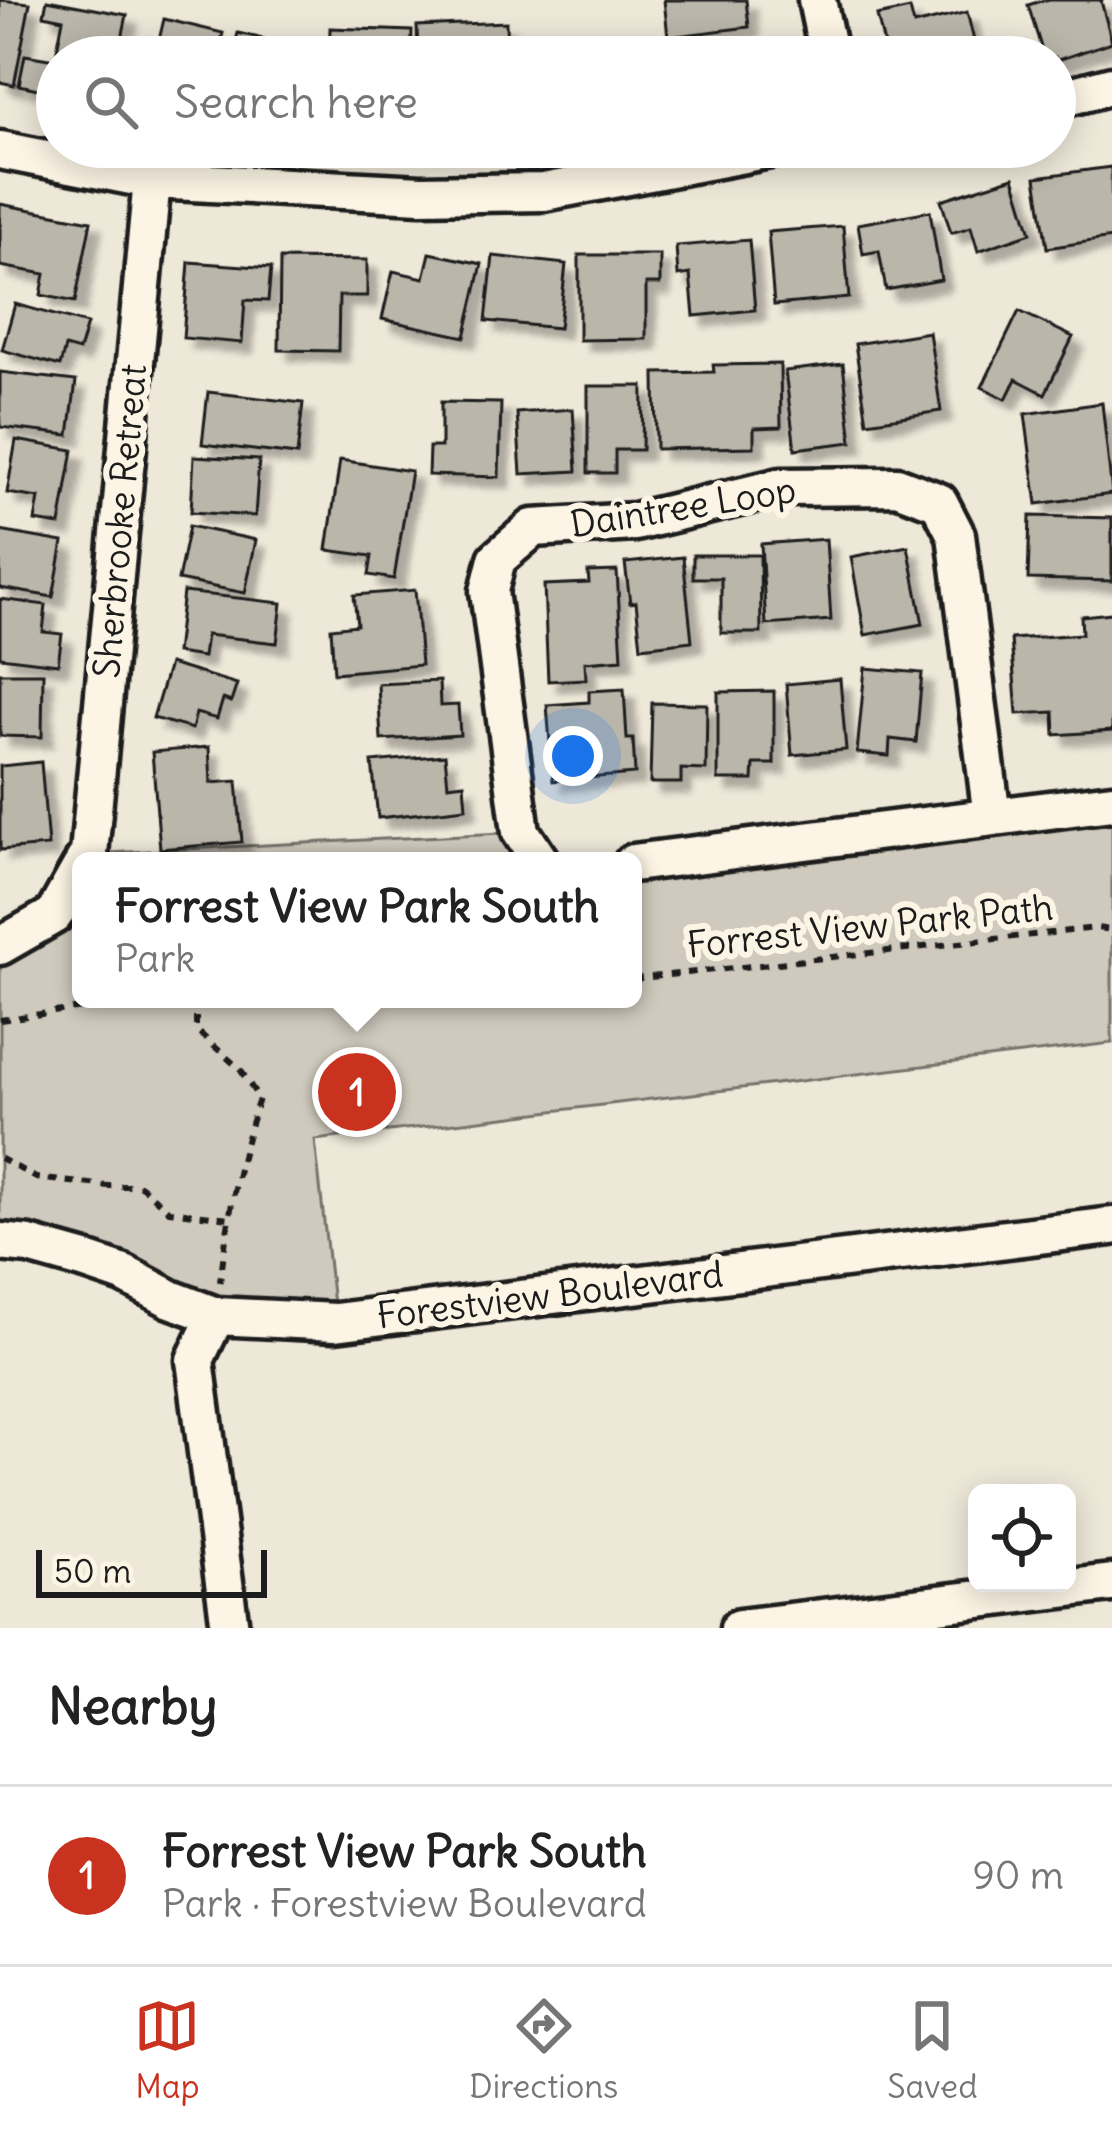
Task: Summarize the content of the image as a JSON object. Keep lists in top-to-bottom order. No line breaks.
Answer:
{"streets":{"street":["Daintree Loop","Sherbrooke Retreat","Forestview Boulevard"],"path":["Forrest View Park Path"]},"scale_bar":"50 m","page":{"search":"Search here","popup":["Forrest View Park South","Park"],"pins":"1","scale":"50 m","heading":"Nearby","list":[{"mark":"1","name":"Forrest View Park South","note":"Park · Forestview Boulevard","value":"90 m"}],"nav":["Map","Directions","Saved"]}}
